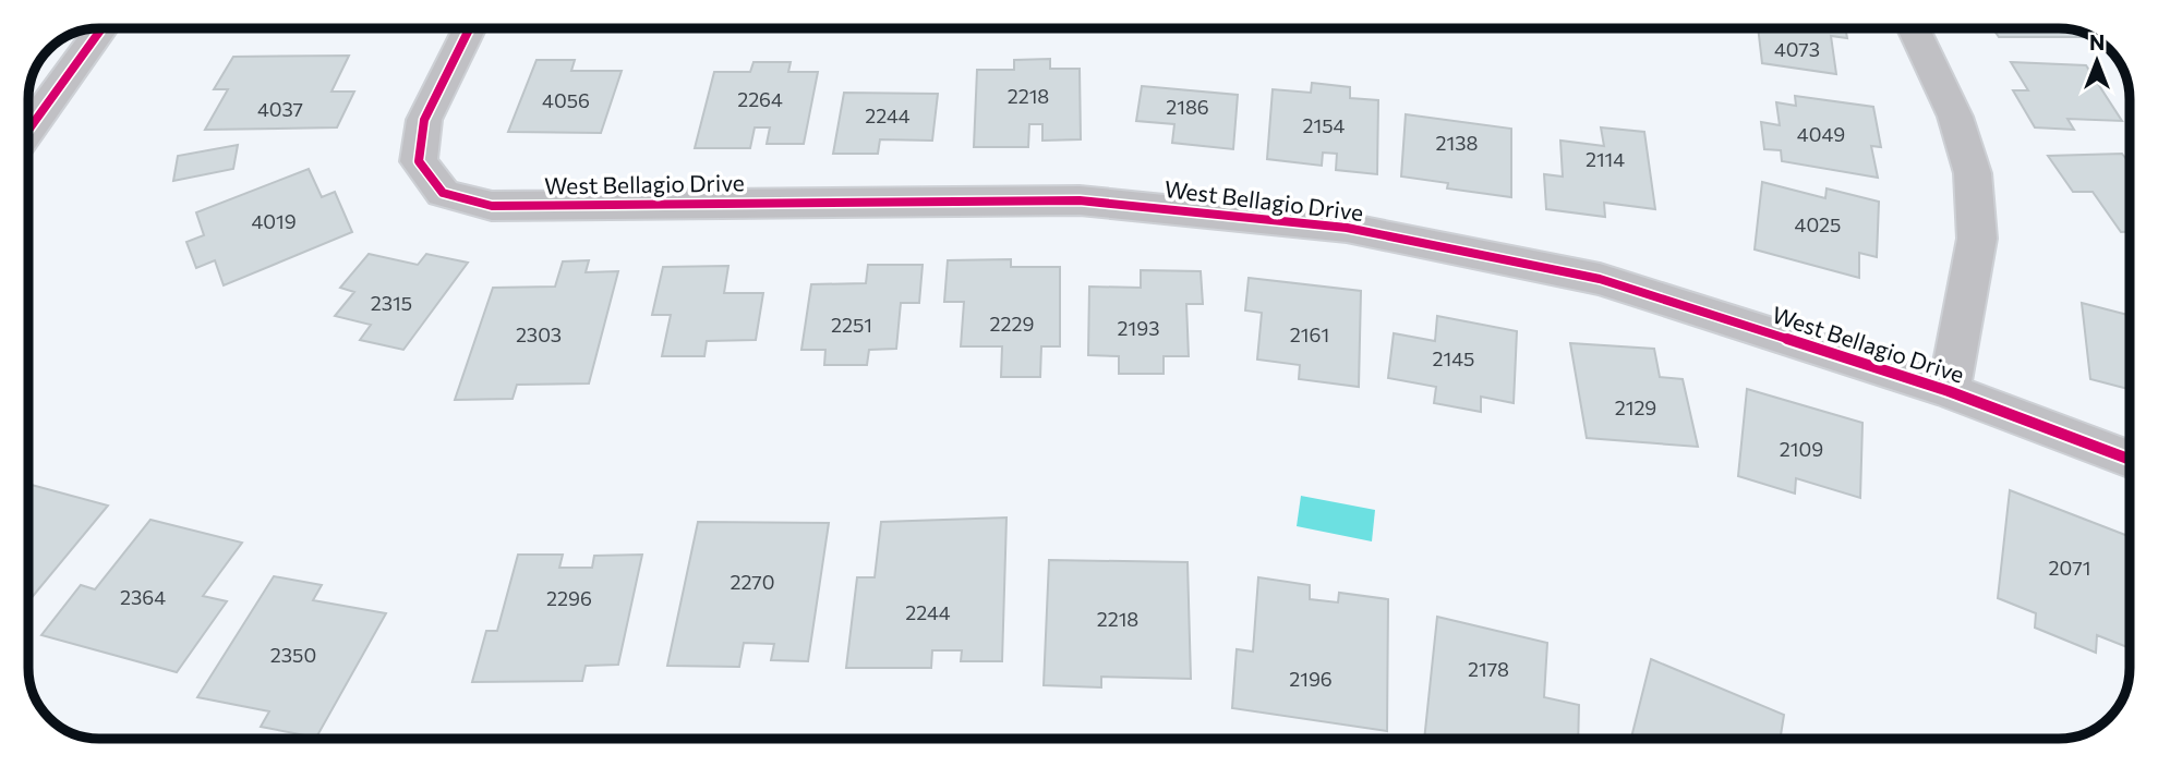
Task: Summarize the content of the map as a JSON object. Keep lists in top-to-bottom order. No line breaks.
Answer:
{"streets":{"street":["West Bellagio Drive"]},"house_numbers":["4073","2218","2264","4056","2186","4037","2244","2154","4049","2138","2114","4019","4025","2315","2229","2251","2193","2303","2161","2145","2129","2109","2071","2270","2364","2296","2244","2218","2350","2178","2196"],"north":"top"}
